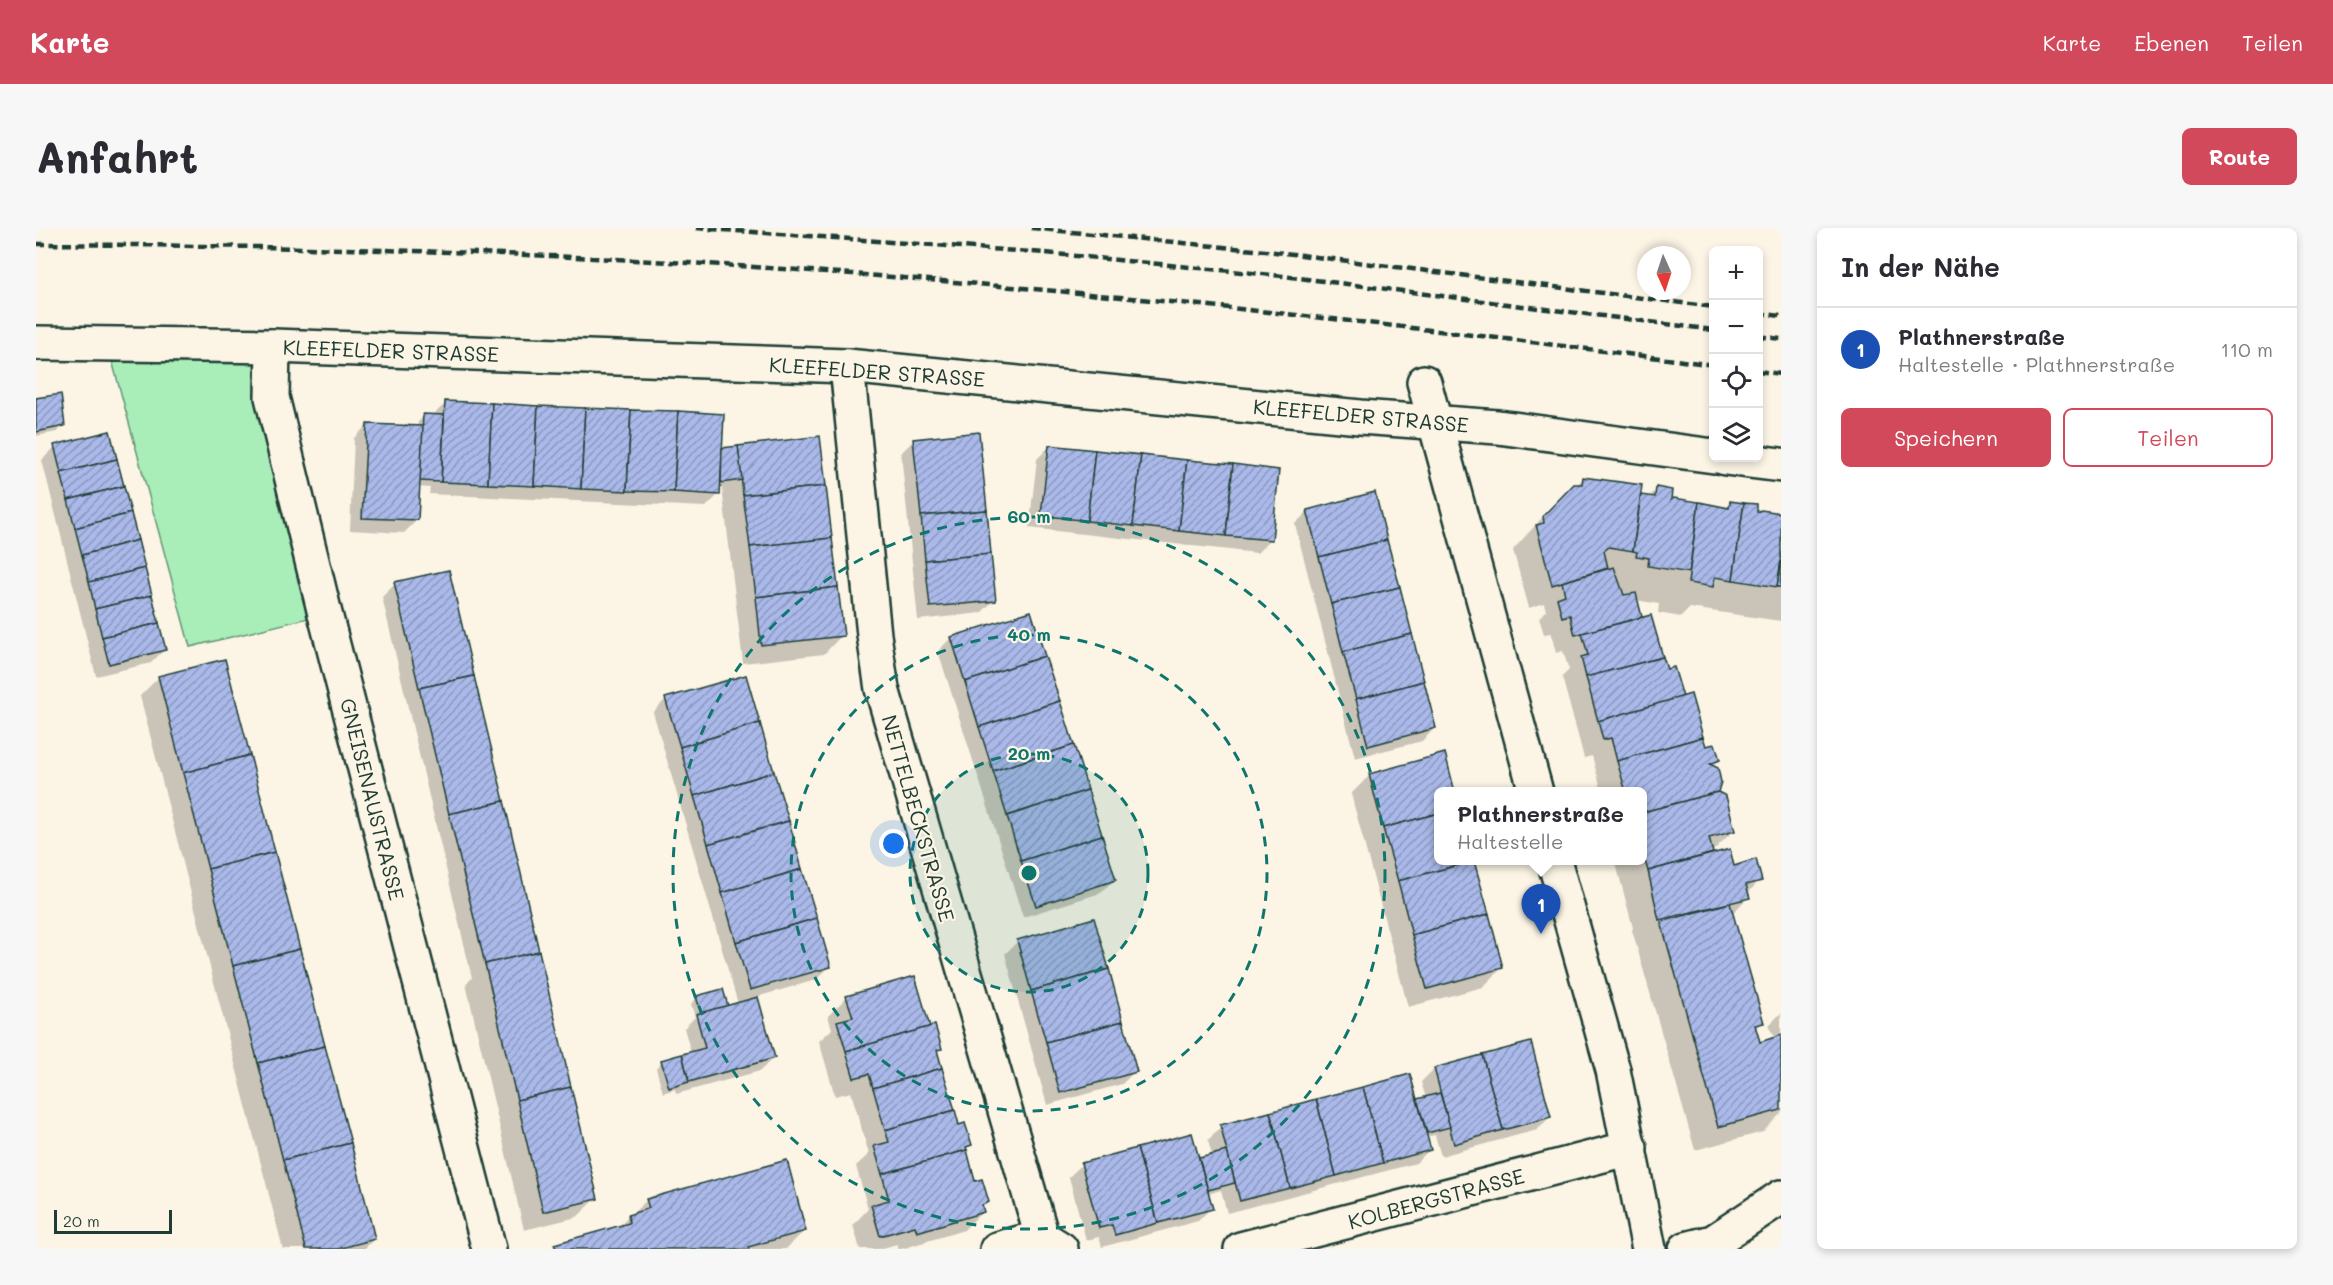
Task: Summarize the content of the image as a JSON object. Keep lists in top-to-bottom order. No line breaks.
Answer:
{"streets":{"street":["KLEEFELDER STRASSE","GNEISENAUSTRASSE","NETTELBECKSTRASSE","KOLBERGSTRASSE"]},"crossings":[["KLEEFELDER STRASSE","GNEISENAUSTRASSE"],["KLEEFELDER STRASSE","NETTELBECKSTRASSE"]],"scale_bar":"20 m","north":"bottom","page":{"header":"Karte","nav":["Karte","Ebenen","Teilen"],"buttons":["Route",["Speichern","Teilen"]],"title":"Anfahrt","heading":"In der Nähe","map_buttons":["+","−"],"list":[{"mark":"1","name":"Plathnerstraße","note":"Haltestelle · Plathnerstraße","value":"110 m"}],"popup":["Plathnerstraße","Haltestelle"],"pins":"1","scale":"20 m"},"rings":["60 m","40 m","20 m"]}
